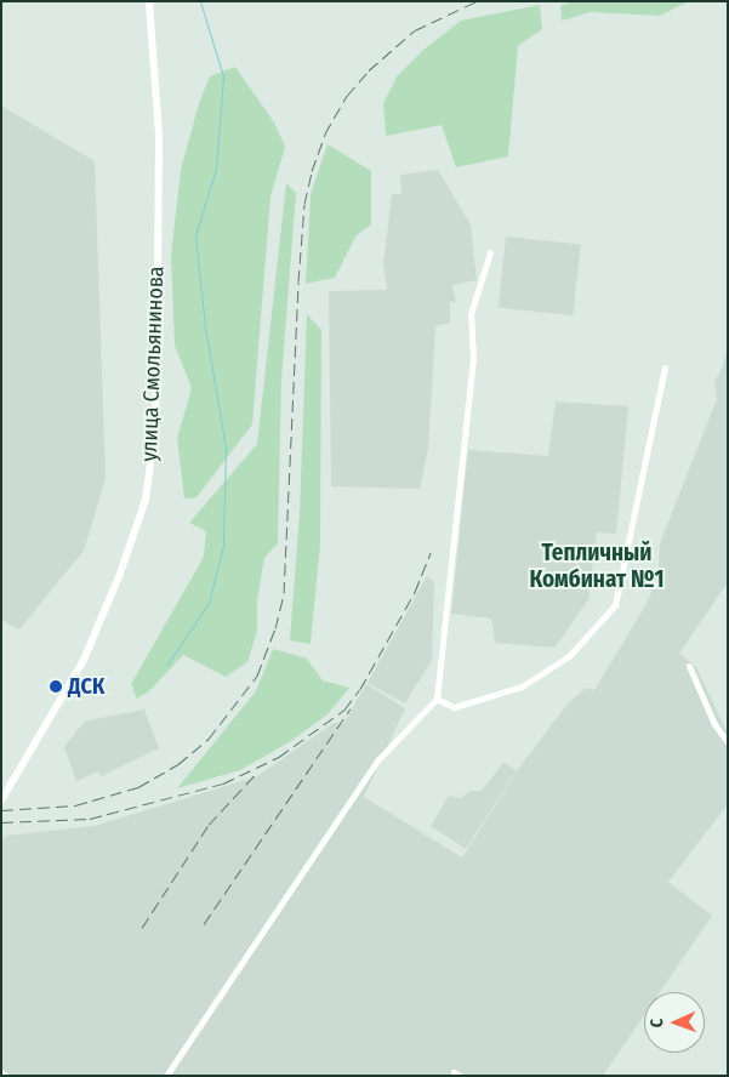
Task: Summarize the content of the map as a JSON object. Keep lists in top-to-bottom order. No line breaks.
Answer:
{"streets":{"street":["улица Смольянинова"]},"districts":["Тепличный Комбинат №1"],"places":["ДСК"],"north":"left"}
